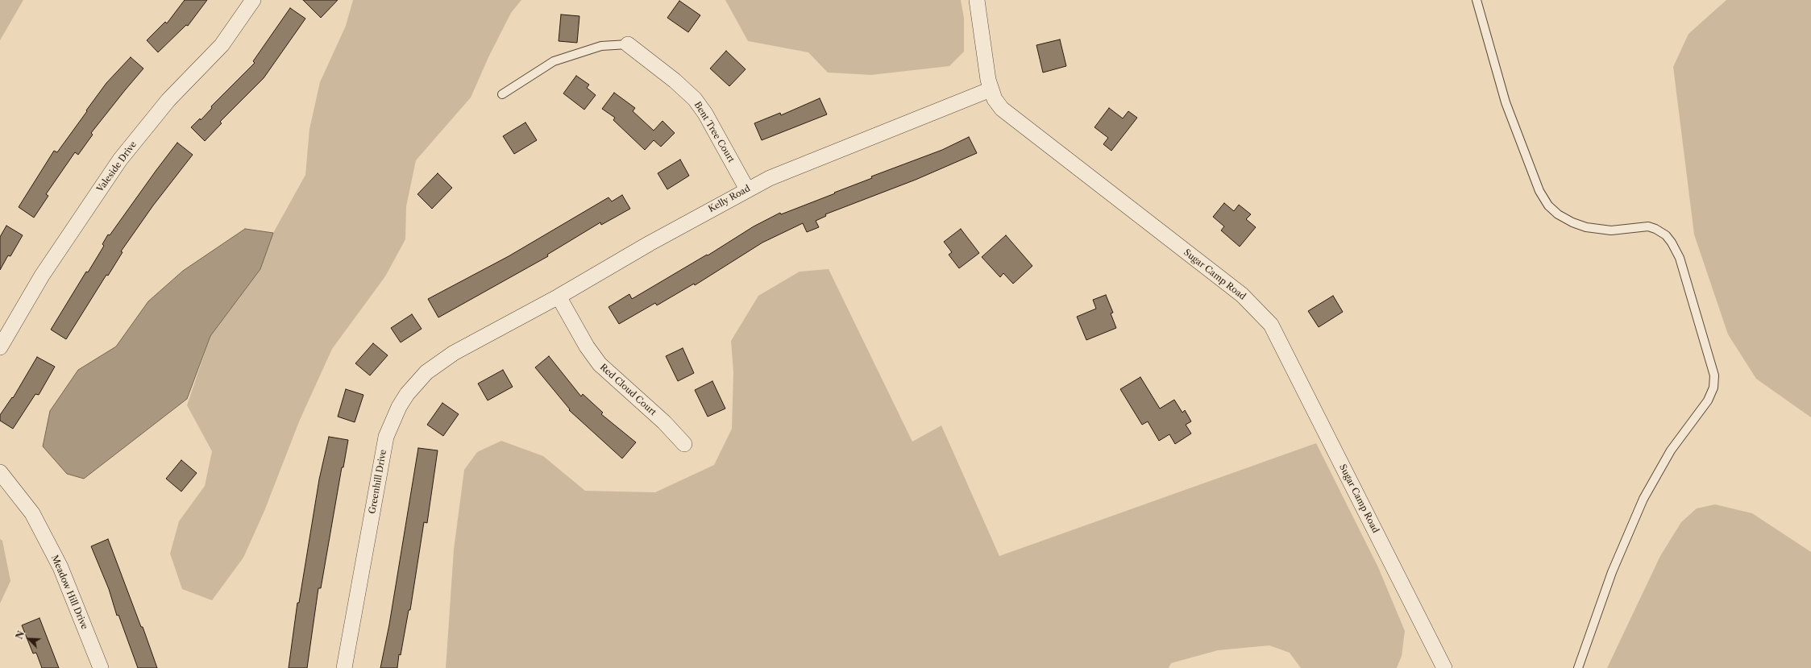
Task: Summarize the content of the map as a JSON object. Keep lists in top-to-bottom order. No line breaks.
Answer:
{"streets":{"street":["Bent Tree Court","Valeside Drive","Kelly Road","Sugar Camp Road","Red Cloud Court","Greenhill Drive","Meadow Hill Drive"]},"crossings":[["Bent Tree Court","Kelly Road"],["Kelly Road","Sugar Camp Road"],["Kelly Road","Red Cloud Court"],["Kelly Road","Greenhill Drive"]],"north":"top left"}
